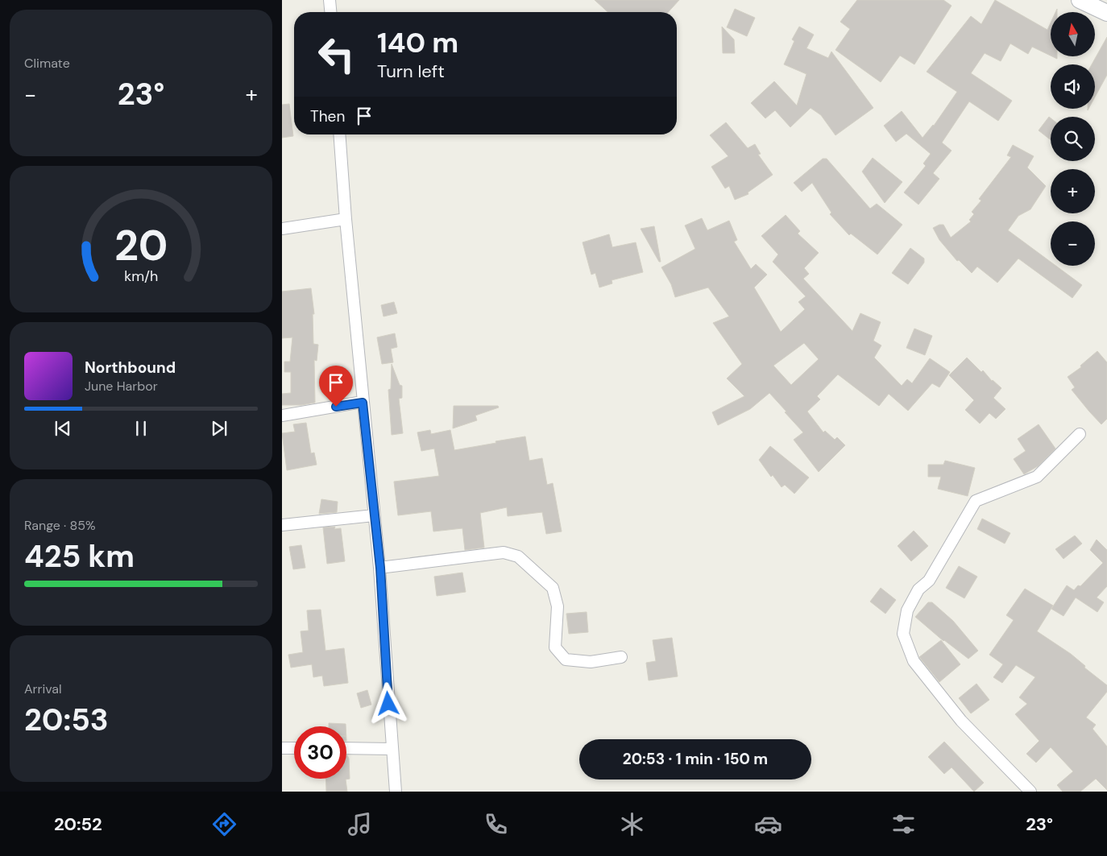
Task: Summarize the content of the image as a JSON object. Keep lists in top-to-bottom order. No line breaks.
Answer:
{"north":"top","page":{"tile":["Climate",["Range · 85%","425 km"],["Arrival","20:53"]],"map_buttons":["+","−"],"turn":["140 m","Turn left"],"heat":["−","23°","+"],"then":"Then","song":["Northbound","June Harbor"],"limit":"30","trip":"20:53 · 1 min · 150 m","tabs":["20:52","23°"],"gauge":["20","km/h"]}}
